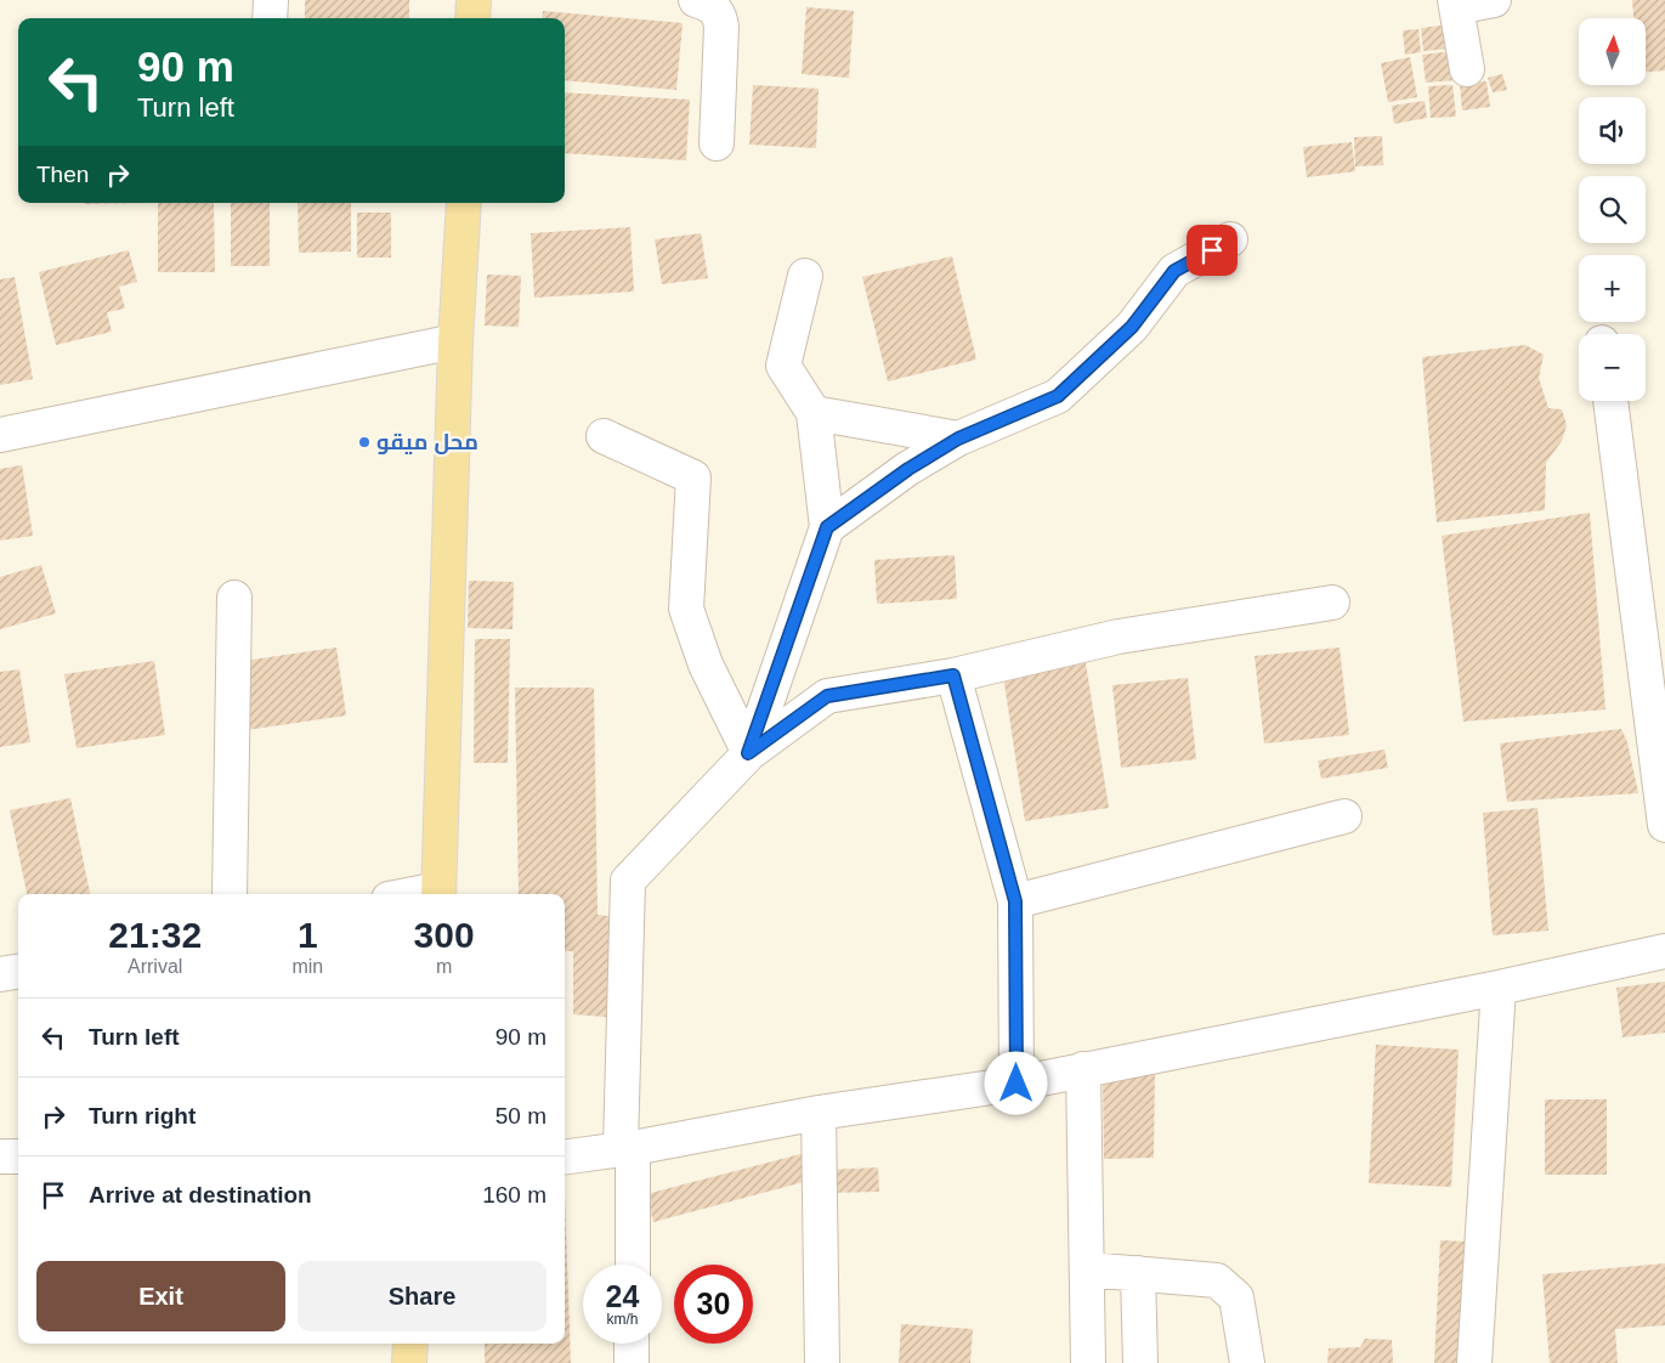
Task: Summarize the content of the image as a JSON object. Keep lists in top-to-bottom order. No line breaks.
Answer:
{"places":["محل ميقو"],"north":"top","page":{"map_buttons":["+","−"],"turn":["90 m","Turn left"],"then":"Then","eta":["21:32","Arrival","1","min","300","m"],"list":[{"name":"Turn left","value":"90 m"},{"name":"Turn right","value":"50 m"},{"name":"Arrive at destination","value":"160 m"}],"buttons":["Exit","Share"],"speed":"24 km/h","limit":"30"}}
